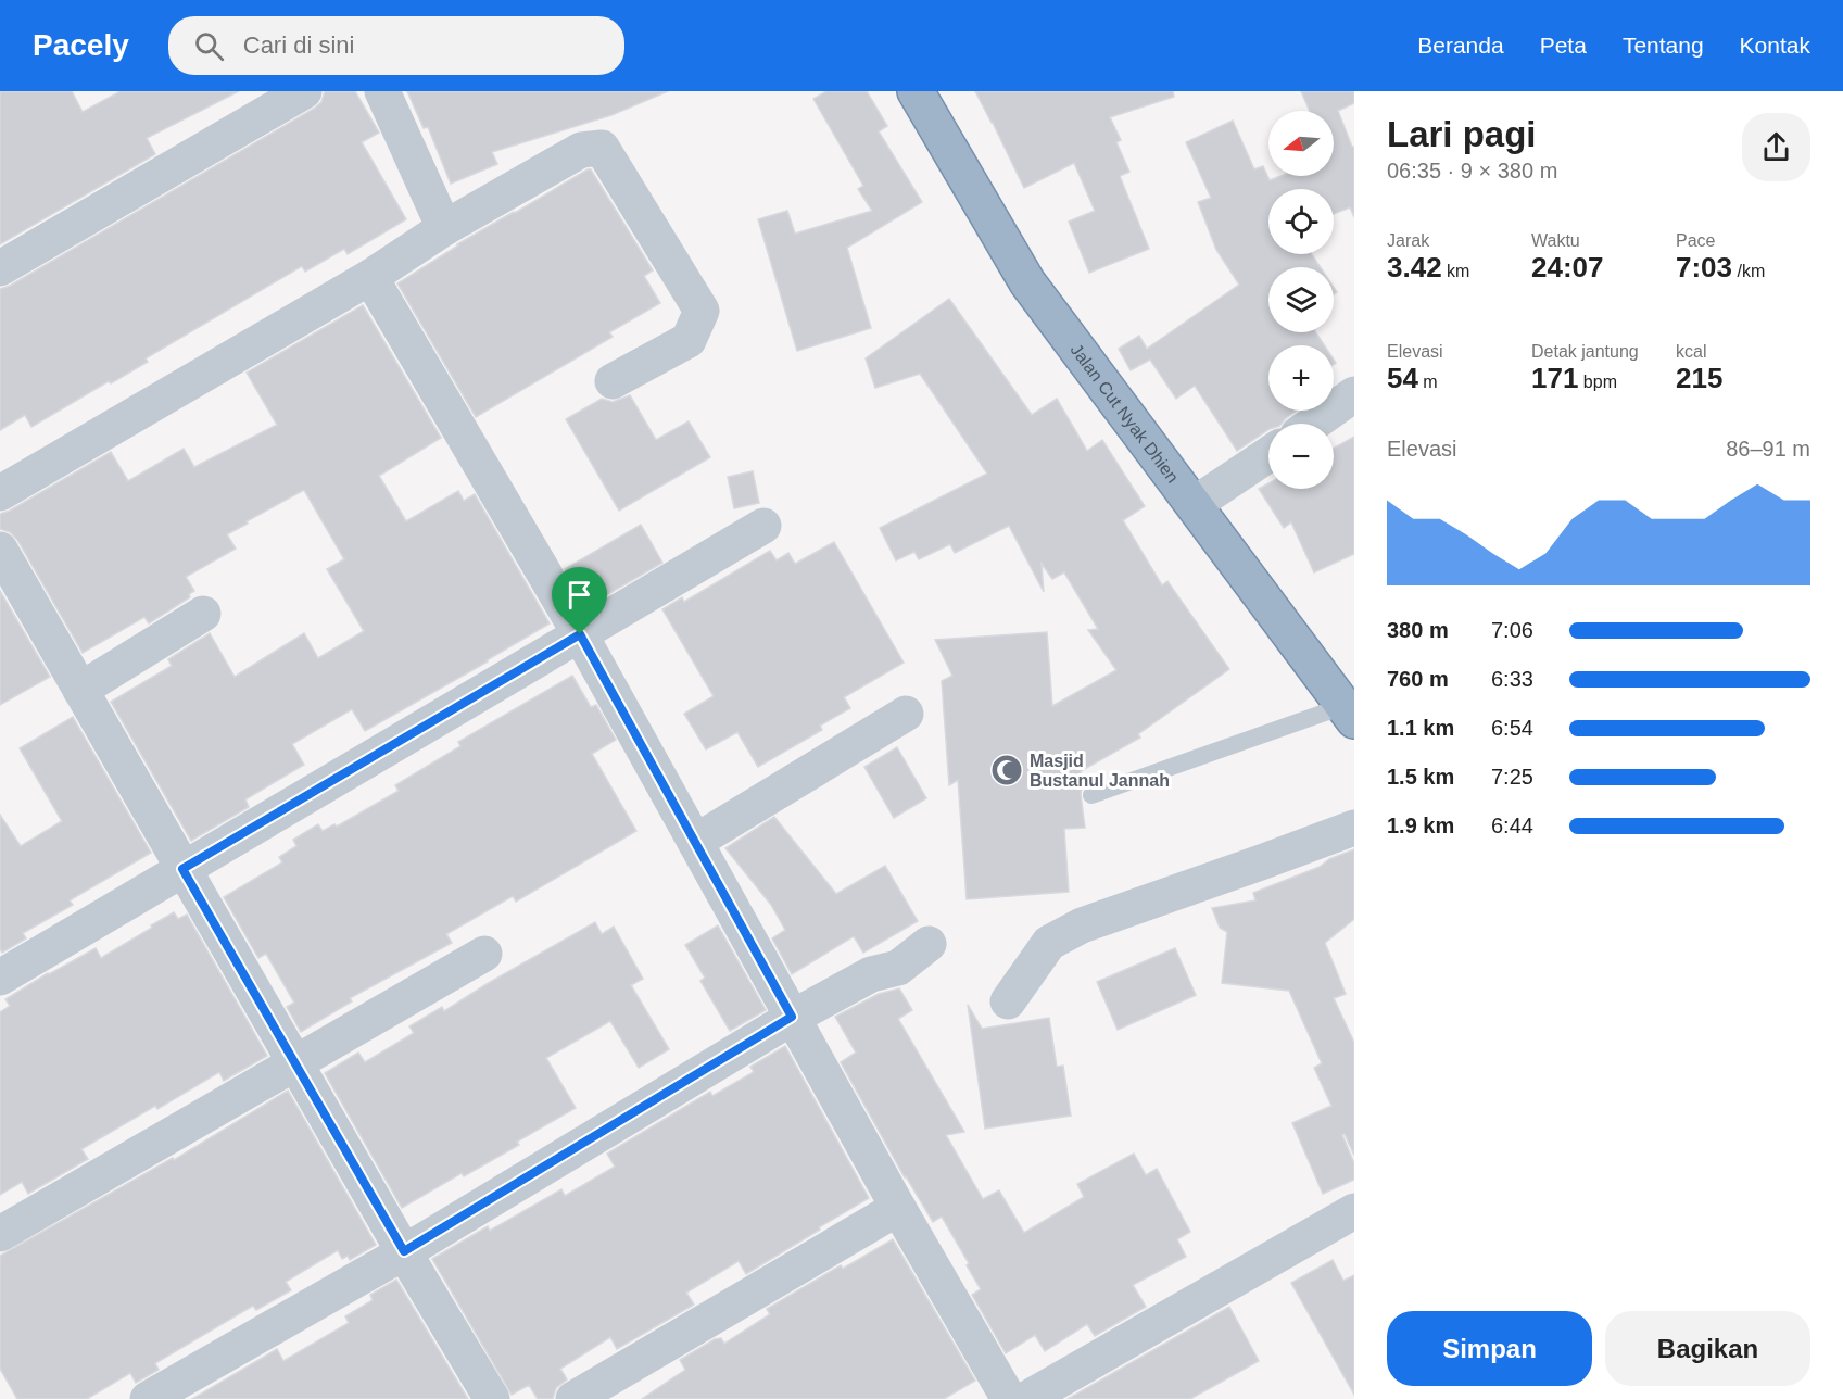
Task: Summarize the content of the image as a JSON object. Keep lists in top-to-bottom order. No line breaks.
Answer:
{"streets":{"highway":["Jalan Cut Nyak Dhien"]},"places":{"mosque":["Masjid Bustanul Jannah"]},"north":"left","page":{"header":"Pacely","search":"Cari di sini","nav":["Beranda","Peta","Tentang","Kontak"],"heading":["Lari pagi","06:35 · 9 × 380 m"],"map_buttons":["+","−"],"stats":[["Jarak","3.42 km"],["Waktu","24:07"],["Pace","7:03 /km"],["Elevasi","54 m"],["Detak jantung","171 bpm"],["kcal","215"]],"chart":["Elevasi","86–91 m"],"list":[{"name":"380 m","note":"7:06"},{"name":"760 m","note":"6:33"},{"name":"1.1 km","note":"6:54"},{"name":"1.5 km","note":"7:25"},{"name":"1.9 km","note":"6:44"}],"buttons":["Simpan","Bagikan"]}}
